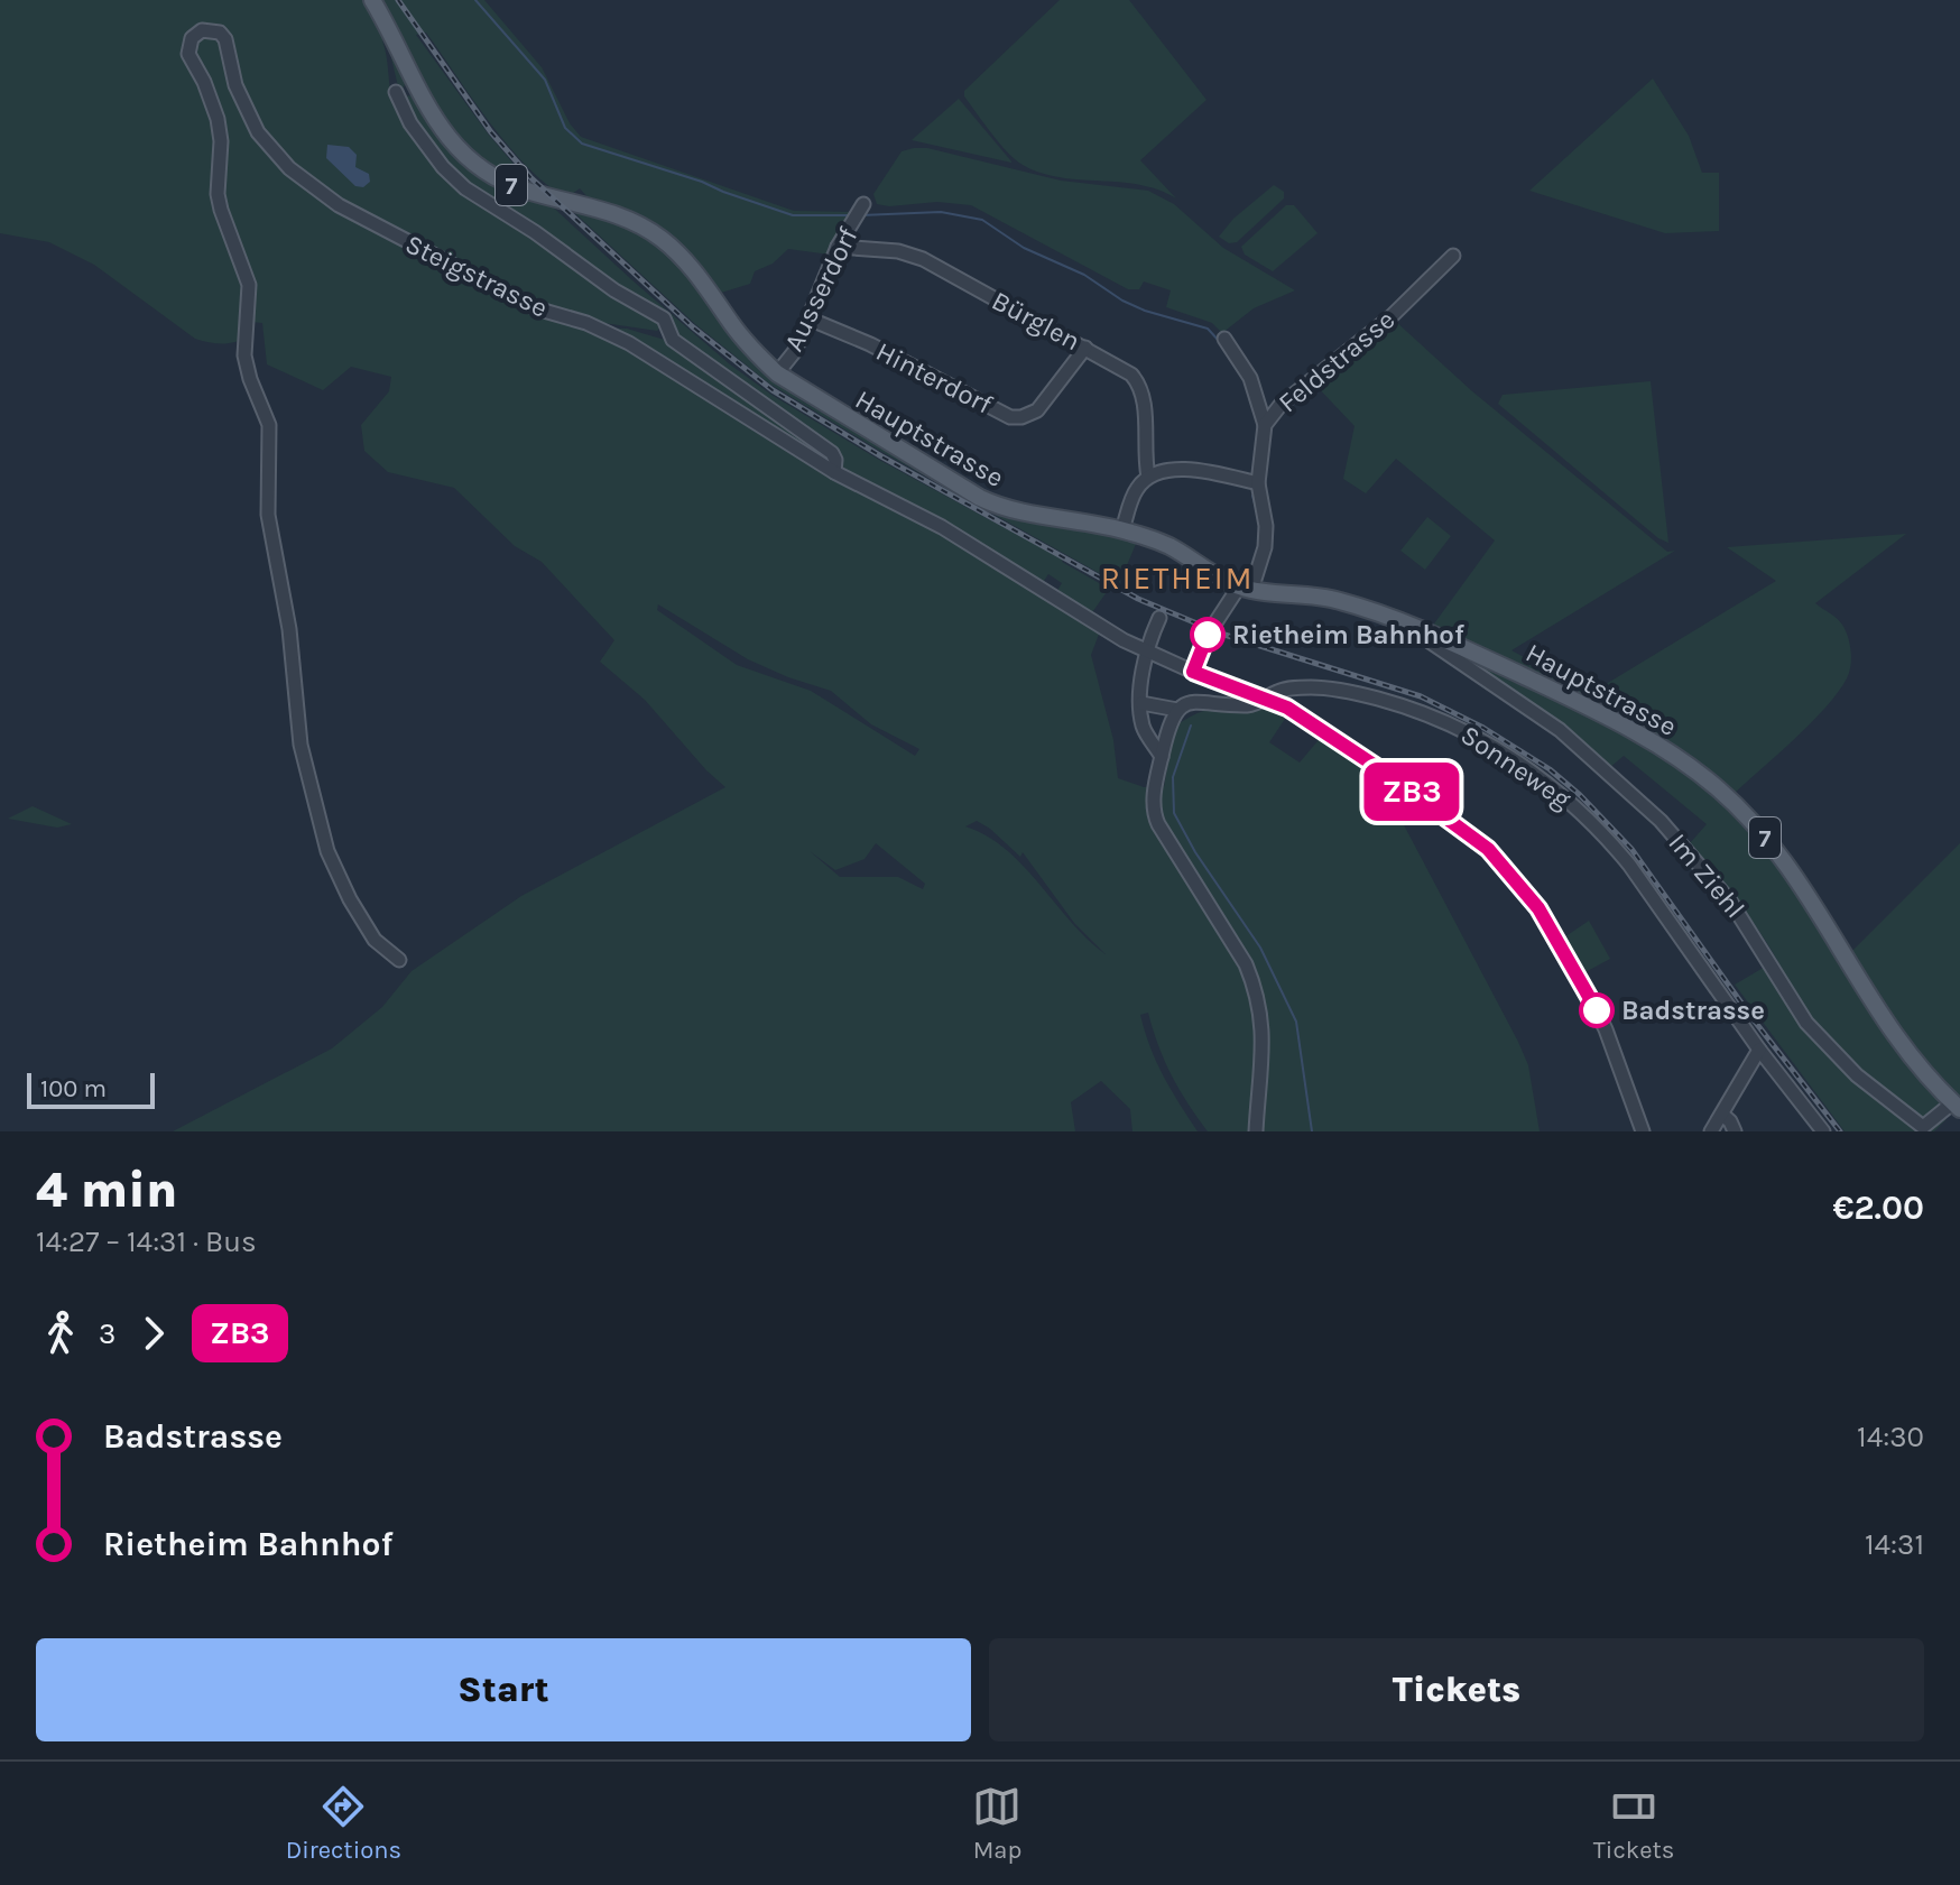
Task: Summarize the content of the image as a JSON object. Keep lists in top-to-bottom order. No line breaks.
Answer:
{"streets":{"main road":["7","Hauptstrasse"],"street":["Steigstrasse","Ausserdorf","Bürglen","Feldstrasse","Hinterdorf","Sonneweg","Im Ziehl"]},"crossings":[["Steigstrasse","Feldstrasse"],["Ausserdorf","Bürglen"],["Ausserdorf","Hinterdorf"],["Ausserdorf","Hauptstrasse"],["Bürglen","Hinterdorf"],["Feldstrasse","Hauptstrasse"],["Hauptstrasse","Im Ziehl"]],"districts":["RIETHEIM"],"places":["Rietheim Bahnhof","Badstrasse"],"lines":["bus line ZB3"],"scale_bar":"100 m","page":{"on_map":"ZB3","scale":"100 m","heading":["4 min","14:27 – 14:31 · Bus","€2.00"],"legs":["3","ZB3"],"list":[{"name":"Badstrasse","value":"14:30"},{"name":"Rietheim Bahnhof","value":"14:31"}],"buttons":["Start","Tickets"],"tabs":["Directions","Map","Tickets"]}}
